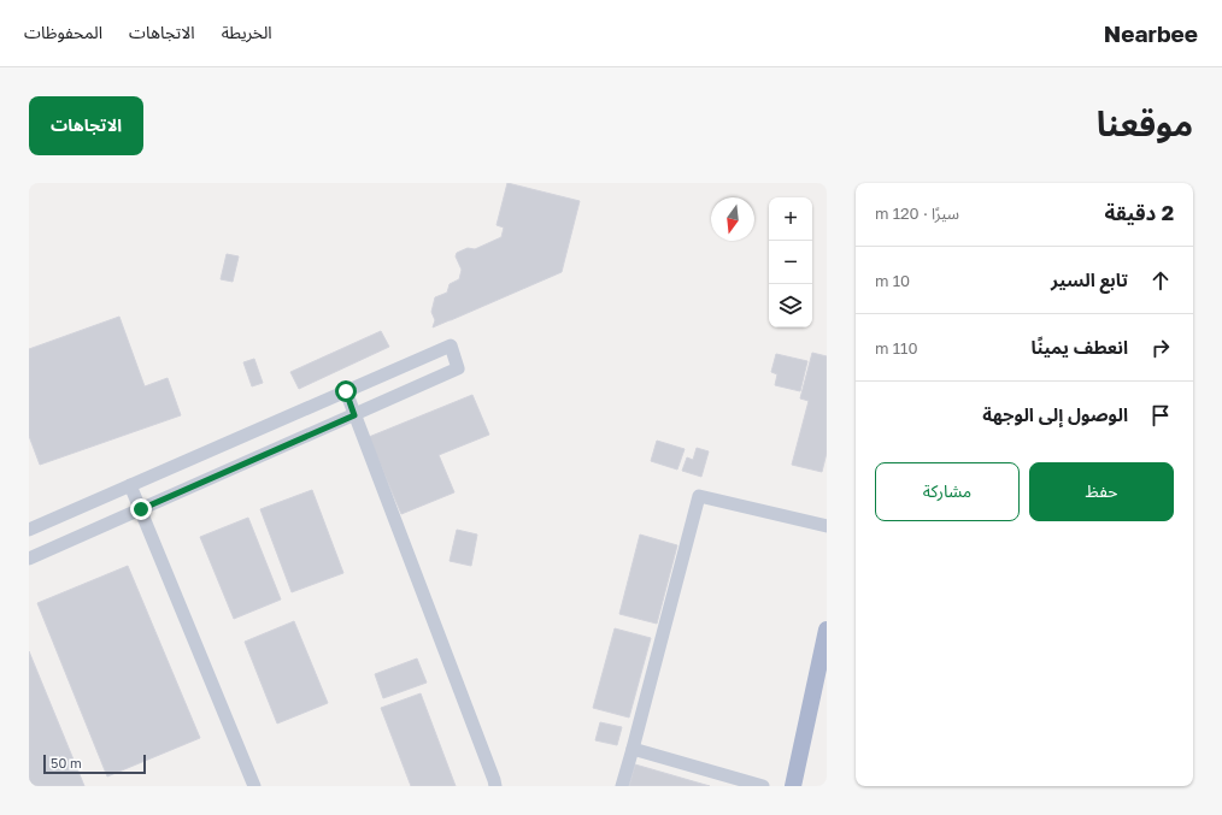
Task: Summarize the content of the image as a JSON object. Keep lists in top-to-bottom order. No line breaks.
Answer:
{"scale_bar":"50 m","north":"bottom","page":{"header":"Nearbee","nav":["الخريطة","الاتجاهات","المحفوظات"],"title":"موقعنا","buttons":["الاتجاهات",["حفظ","مشاركة"]],"heading":["2 دقيقة","سيرًا · 120 m"],"map_buttons":["+","−"],"list":[["تابع السير","10 m"],["انعطف يمينًا","110 m"],"الوصول إلى الوجهة"],"scale":"50 m"}}
